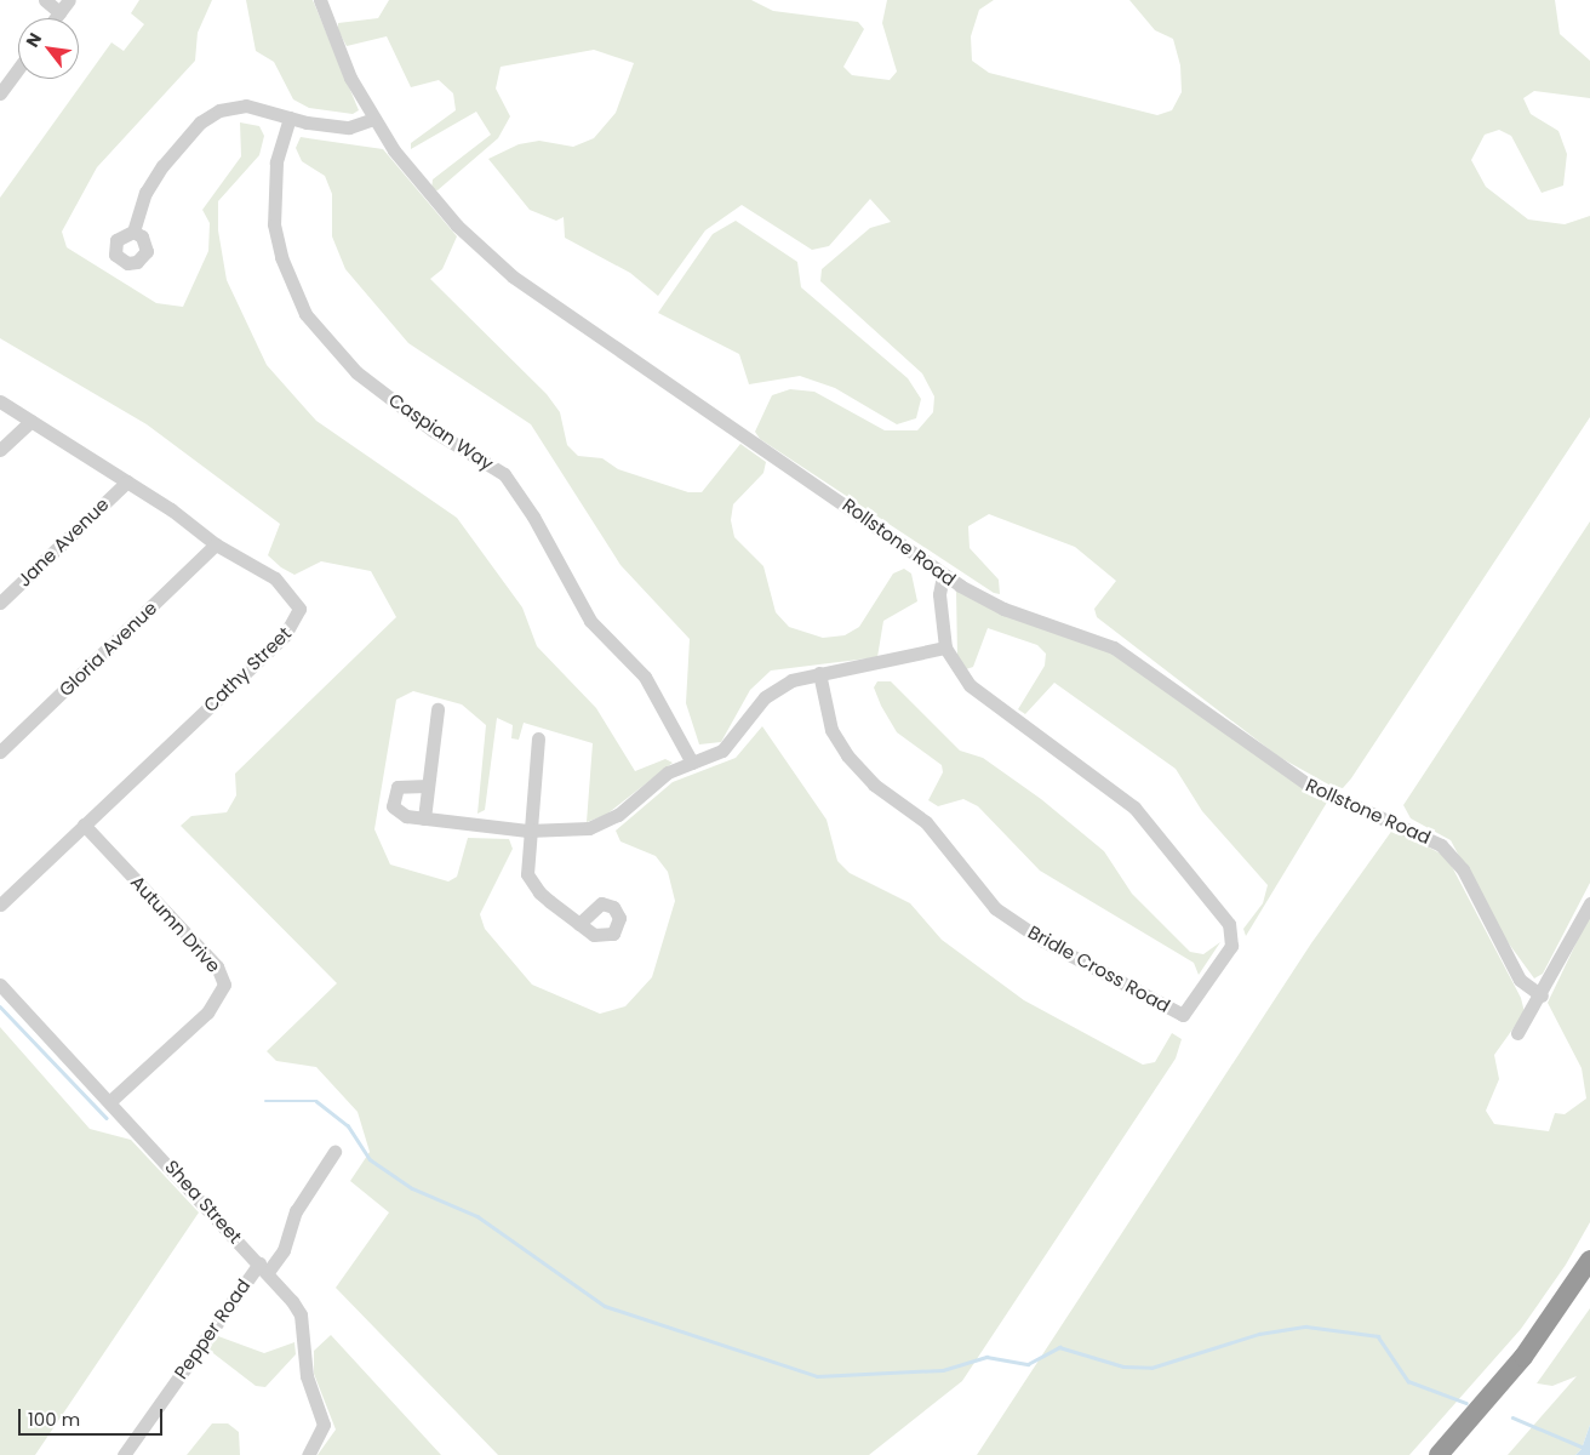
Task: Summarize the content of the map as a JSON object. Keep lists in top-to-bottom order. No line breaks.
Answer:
{"streets":{"street":["Caspian Way","Jane Avenue","Rollstone Road","Gloria Avenue","Cathy Street","Autumn Drive","Bridle Cross Road","Shea Street","Pepper Road"]},"crossings":[["Jane Avenue","Cathy Street"],["Rollstone Road","Bridle Cross Road"],["Gloria Avenue","Cathy Street"],["Cathy Street","Autumn Drive"],["Autumn Drive","Shea Street"],["Shea Street","Pepper Road"]],"scale_bar":"100 m","north":"top left"}
